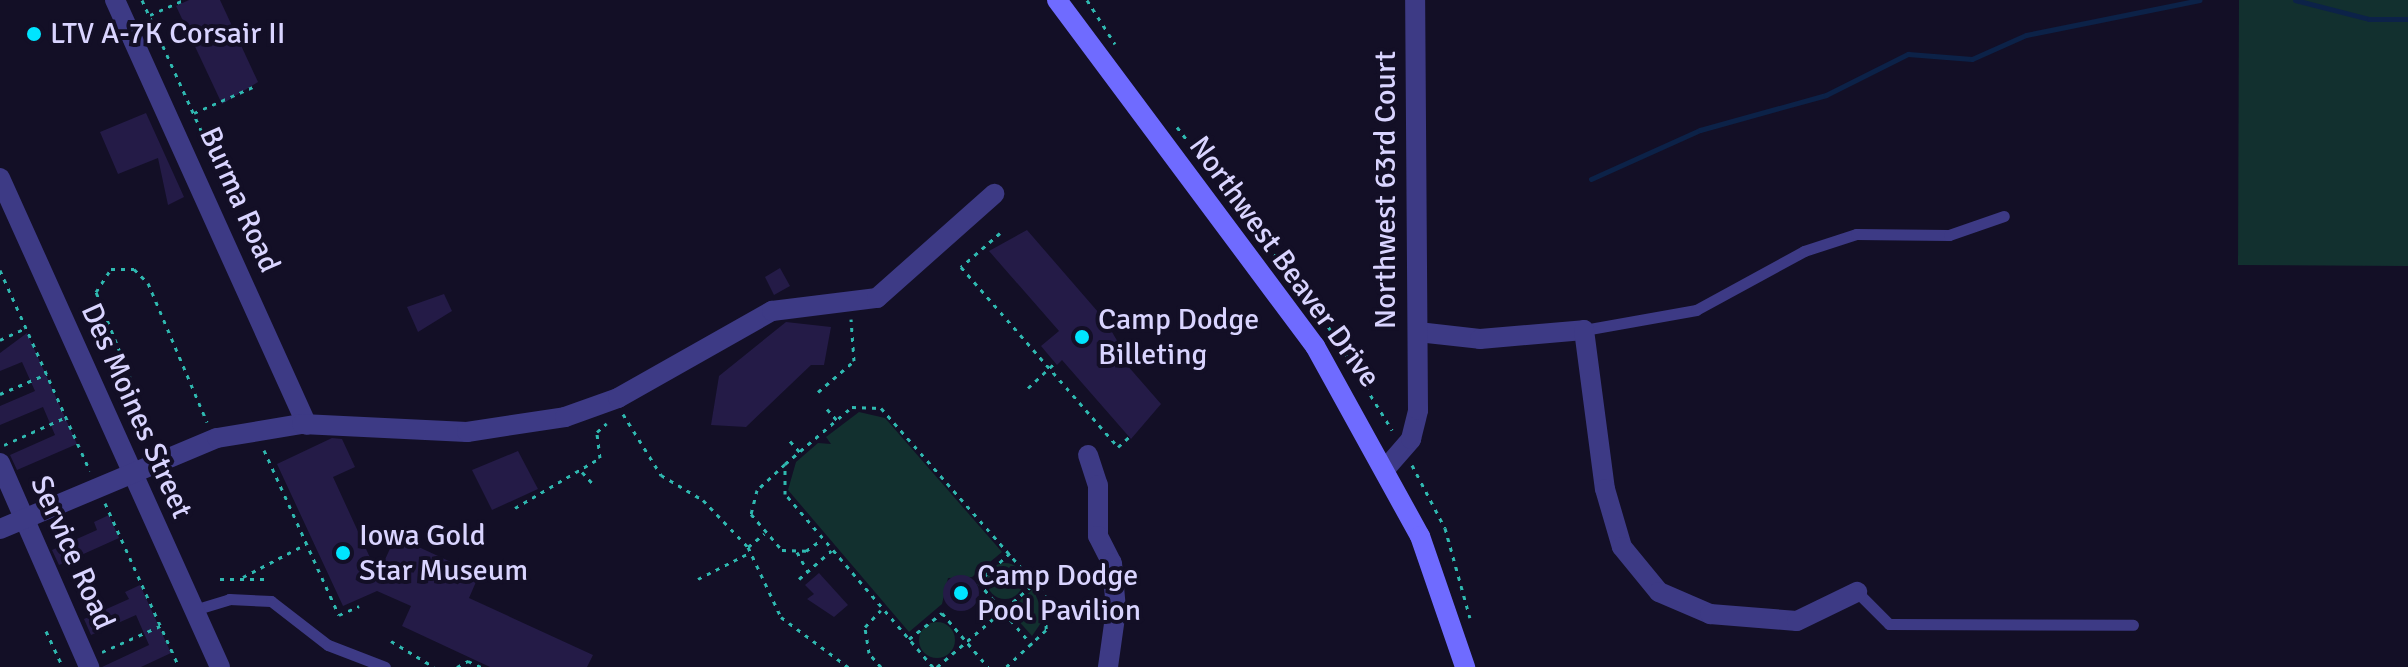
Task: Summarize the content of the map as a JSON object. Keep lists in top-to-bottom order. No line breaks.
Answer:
{"streets":{"main road":["Northwest Beaver Drive"],"street":["Northwest 63rd Court","Burma Road","Des Moines Street","Service Road"]},"crossings":[["Northwest 63rd Court","Northwest Beaver Drive"]],"places":["LTV A-7K Corsair II","Camp Dodge Billeting","Iowa Gold Star Museum","Camp Dodge Pool Pavilion"]}
